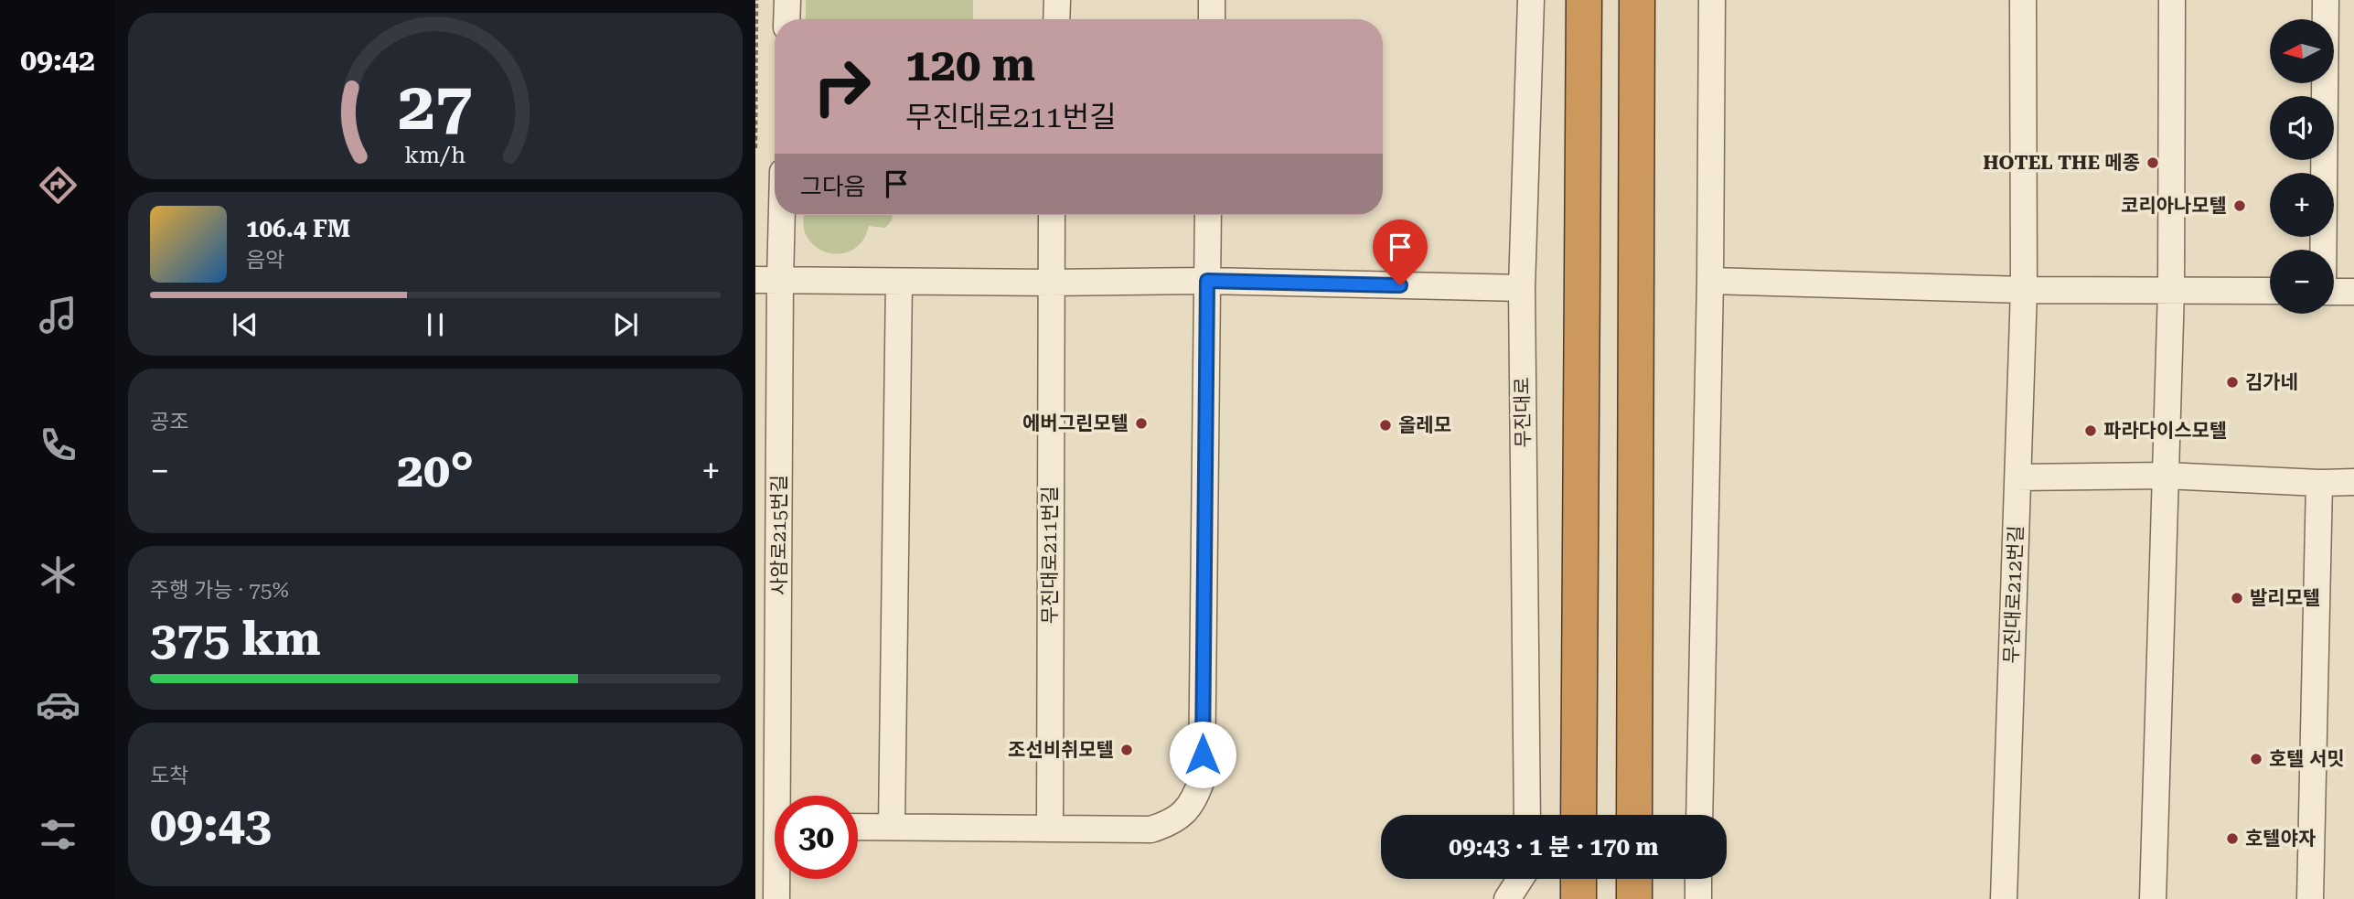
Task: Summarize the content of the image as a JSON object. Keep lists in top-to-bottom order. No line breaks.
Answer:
{"streets":{"street":["무진대로","사암로215번길","무진대로211번길","무진대로212번길"]},"places":["HOTEL THE 메종","코리아나모텔","김가네","에버그린모텔","올레모","파라다이스모텔","발리모텔","조선비취모텔","호텔 서밋","호텔야자"],"north":"left","page":{"tabs":"09:42","map_buttons":["+","−"],"turn":["120 m","무진대로211번길"],"then":"그다음","song":["106.4 FM","음악"],"tile":["공조",["주행 가능 · 75%","375 km"],["도착","09:43"]],"heat":["−","20°","+"],"limit":"30","trip":"09:43 · 1 분 · 170 m","gauge":["27","km/h"]}}
